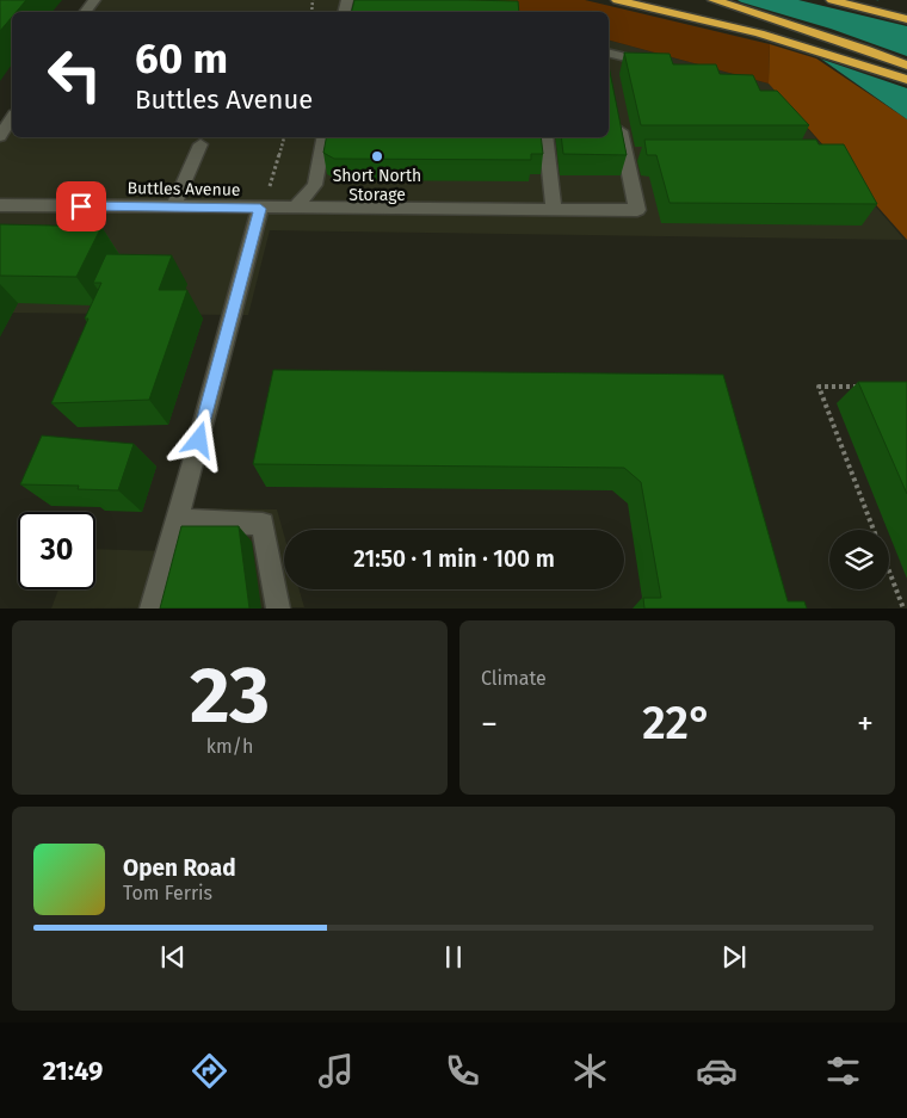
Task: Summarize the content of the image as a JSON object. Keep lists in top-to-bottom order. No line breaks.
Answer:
{"streets":{"street":["Buttles Avenue"]},"places":["Short North Storage"],"page":{"turn":["60 m","Buttles Avenue"],"limit":"30","trip":"21:50 · 1 min · 100 m","tile":[["23","km/h"],"Climate"],"heat":["−","22°","+"],"song":["Open Road","Tom Ferris"],"tabs":"21:49"}}
